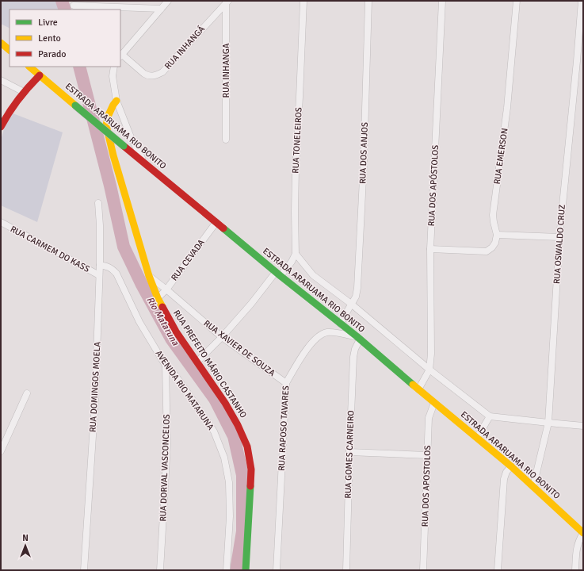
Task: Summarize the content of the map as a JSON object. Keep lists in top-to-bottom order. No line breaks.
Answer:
{"streets":{"main road":["ESTRADA ARARUAMA RIO BONITO","RUA PREFEITO MÁRIO CASTANHO"],"street":["RUA INHANGÁ","RUA INHANGA","RUA TONELEIROS","RUA DOS ANJOS","RUA EMERSON","RUA DOS APÓSTOLOS","RUA OSWALDO CRUZ","RUA CARMEM DO KASS","RUA CEVADA","RUA XAVIER DE SOUZA","RUA DOMINGOS MOELA","AVENIDA RIO MATARUNA","RUA RAPOSO TAVARES","RUA GOMES CARNEIRO","RUA DORVAL VASCONCELOS","RUA DOS APOSTOLOS"]},"crossings":[["RUA INHANGÁ","RUA INHANGA"],["ESTRADA ARARUAMA RIO BONITO","RUA DOS ANJOS"],["ESTRADA ARARUAMA RIO BONITO","RUA DOS APÓSTOLOS"],["ESTRADA ARARUAMA RIO BONITO","RUA OSWALDO CRUZ"],["ESTRADA ARARUAMA RIO BONITO","RUA CEVADA"],["ESTRADA ARARUAMA RIO BONITO","RUA RAPOSO TAVARES"],["ESTRADA ARARUAMA RIO BONITO","RUA GOMES CARNEIRO"],["ESTRADA ARARUAMA RIO BONITO","RUA DOS APOSTOLOS"],["RUA CARMEM DO KASS","RUA DOMINGOS MOELA"],["RUA CEVADA","RUA XAVIER DE SOUZA"],["RUA CEVADA","RUA PREFEITO MÁRIO CASTANHO"],["RUA XAVIER DE SOUZA","RUA PREFEITO MÁRIO CASTANHO"],["RUA XAVIER DE SOUZA","RUA RAPOSO TAVARES"],["RUA DOMINGOS MOELA","AVENIDA RIO MATARUNA"],["AVENIDA RIO MATARUNA","RUA DORVAL VASCONCELOS"],["RUA RAPOSO TAVARES","RUA GOMES CARNEIRO"]],"water":["Rio Mataruna"],"legend":["Livre","Lento","Parado"],"north":"top"}
